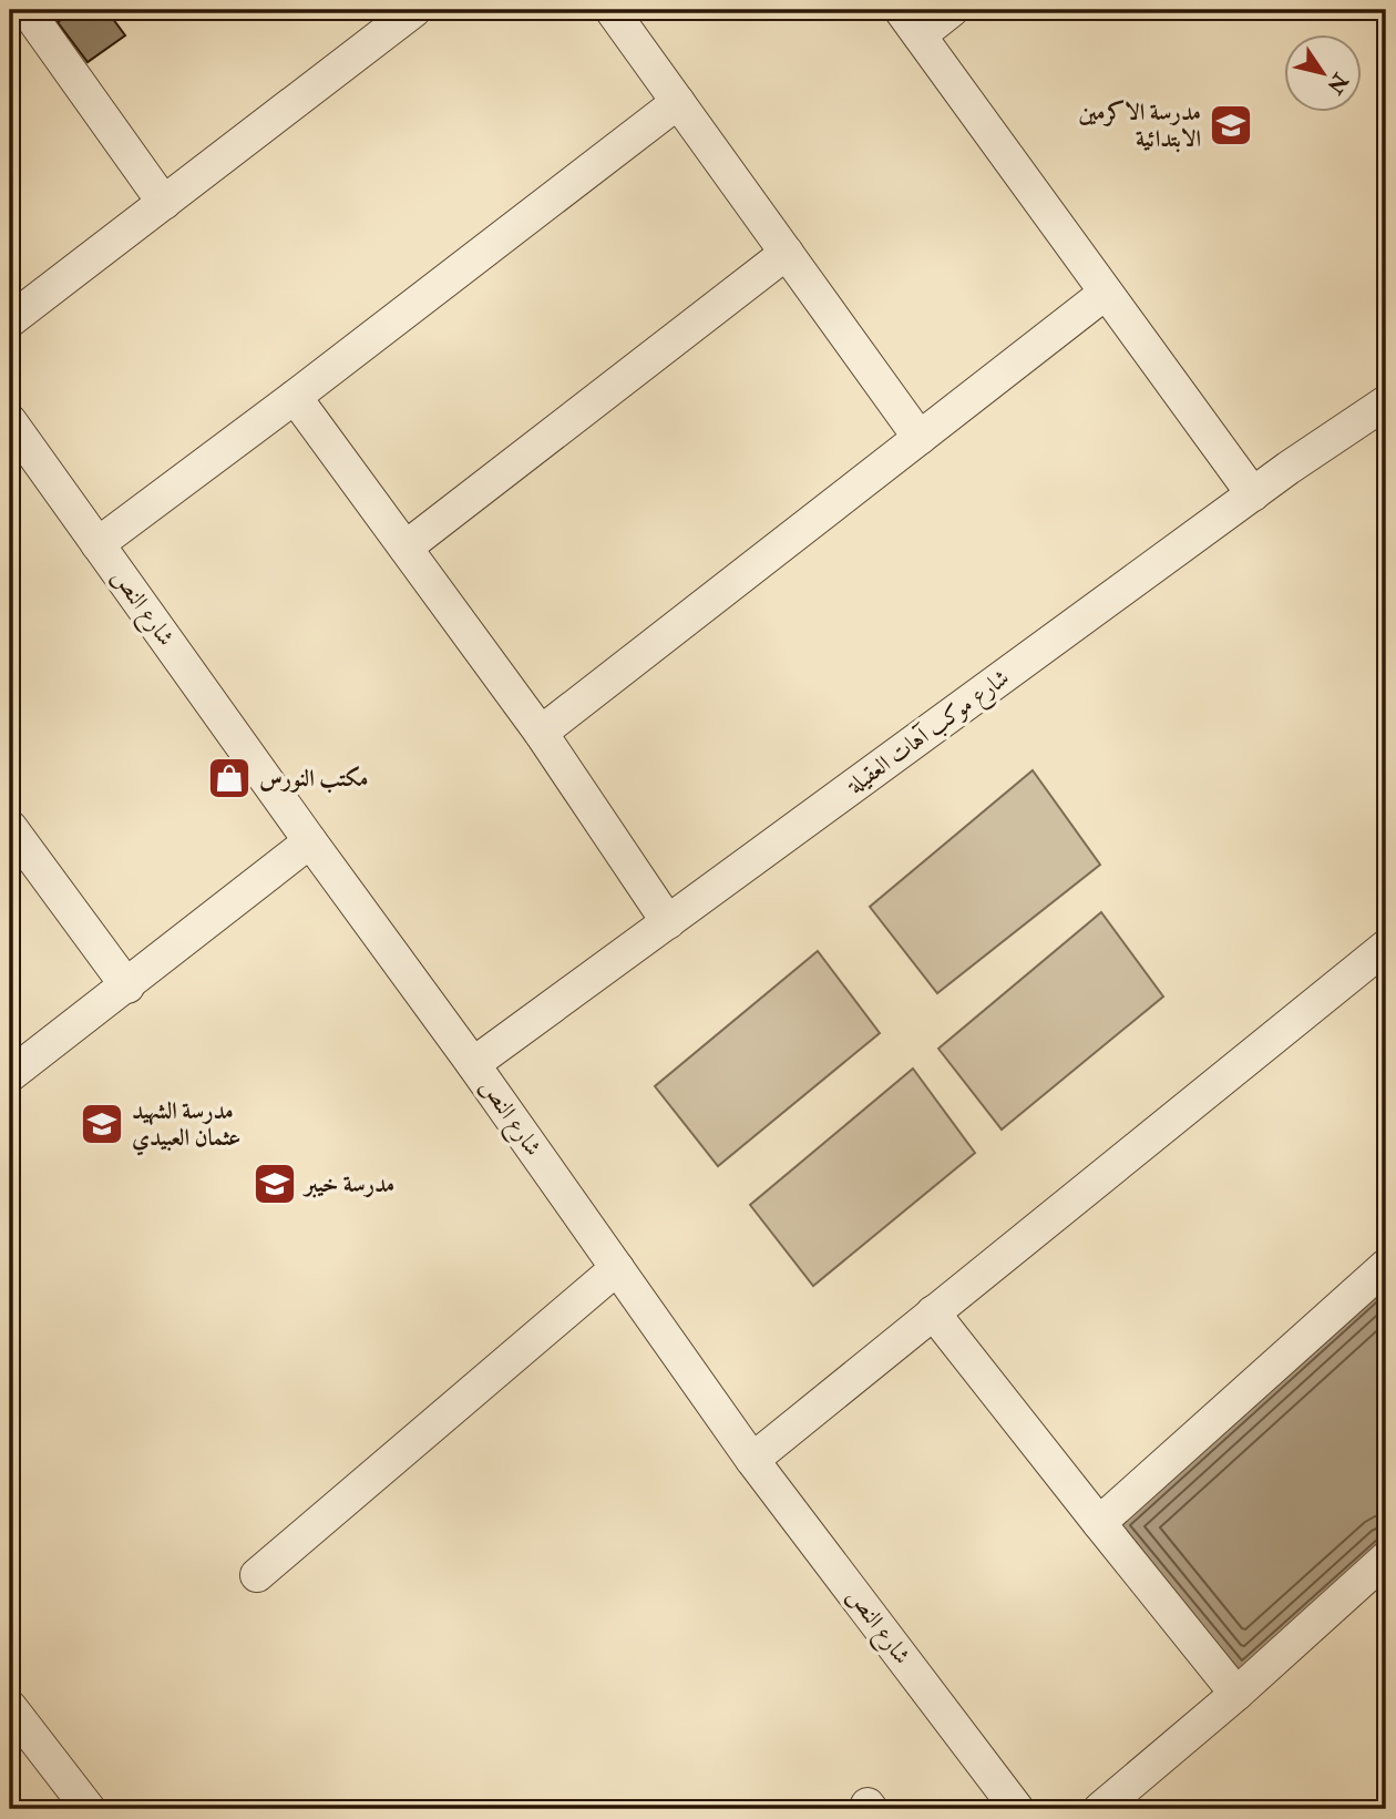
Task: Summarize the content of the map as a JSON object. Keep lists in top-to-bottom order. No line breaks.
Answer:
{"streets":{"street":["شارع النص","شارع موكب آهات العقيلة"]},"crossings":[["شارع النص","شارع موكب آهات العقيلة"]],"places":{"school or university":["مدرسة الاكرمين الابتدائية","مدرسة الشهيد عثمان العبيدي","مدرسة خيبر"],"shop":["مكتب النورس"]},"north":"bottom right"}
